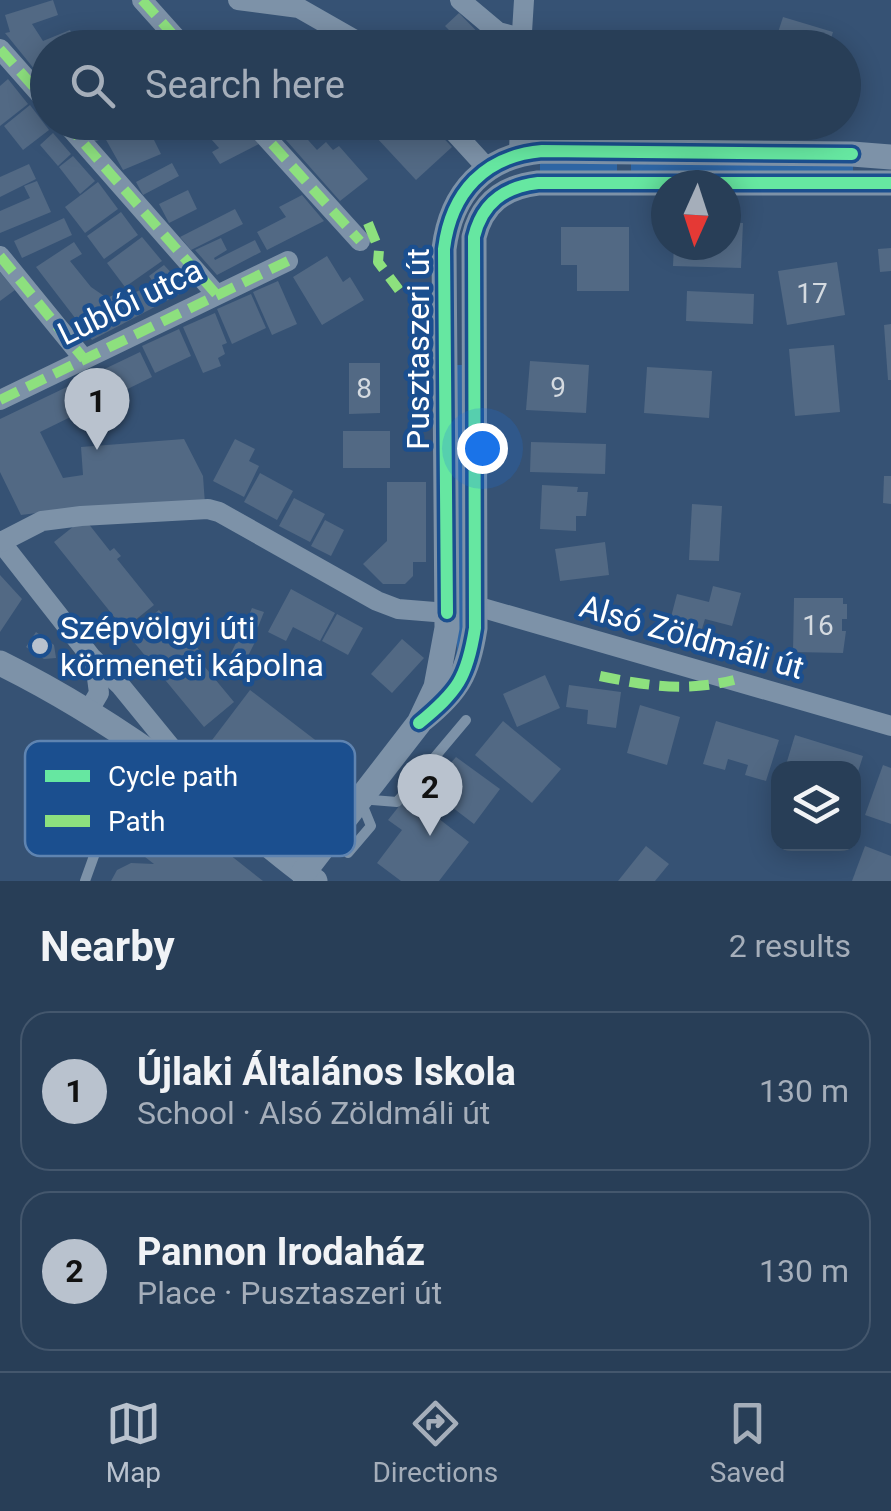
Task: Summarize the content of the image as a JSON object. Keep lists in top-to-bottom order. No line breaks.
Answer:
{"streets":{"street":["Lublói utca","Pusztaszeri út","Alsó Zöldmáli út"]},"crossings":[["Pusztaszeri út","Alsó Zöldmáli út"]],"places":["Szépvölgyi úti körmeneti kápolna"],"house_numbers":["17","9","8","16"],"legend":["Cycle path","Path"],"north":"bottom","page":{"search":"Search here","pins":["1","2"],"heading":["Nearby","2 results"],"list":[{"mark":"1","name":"Újlaki Általános Iskola","note":"School · Alsó Zöldmáli út","value":"130 m"},{"mark":"2","name":"Pannon Irodaház","note":"Place · Pusztaszeri út","value":"130 m"}],"nav":["Map","Directions","Saved"]}}
